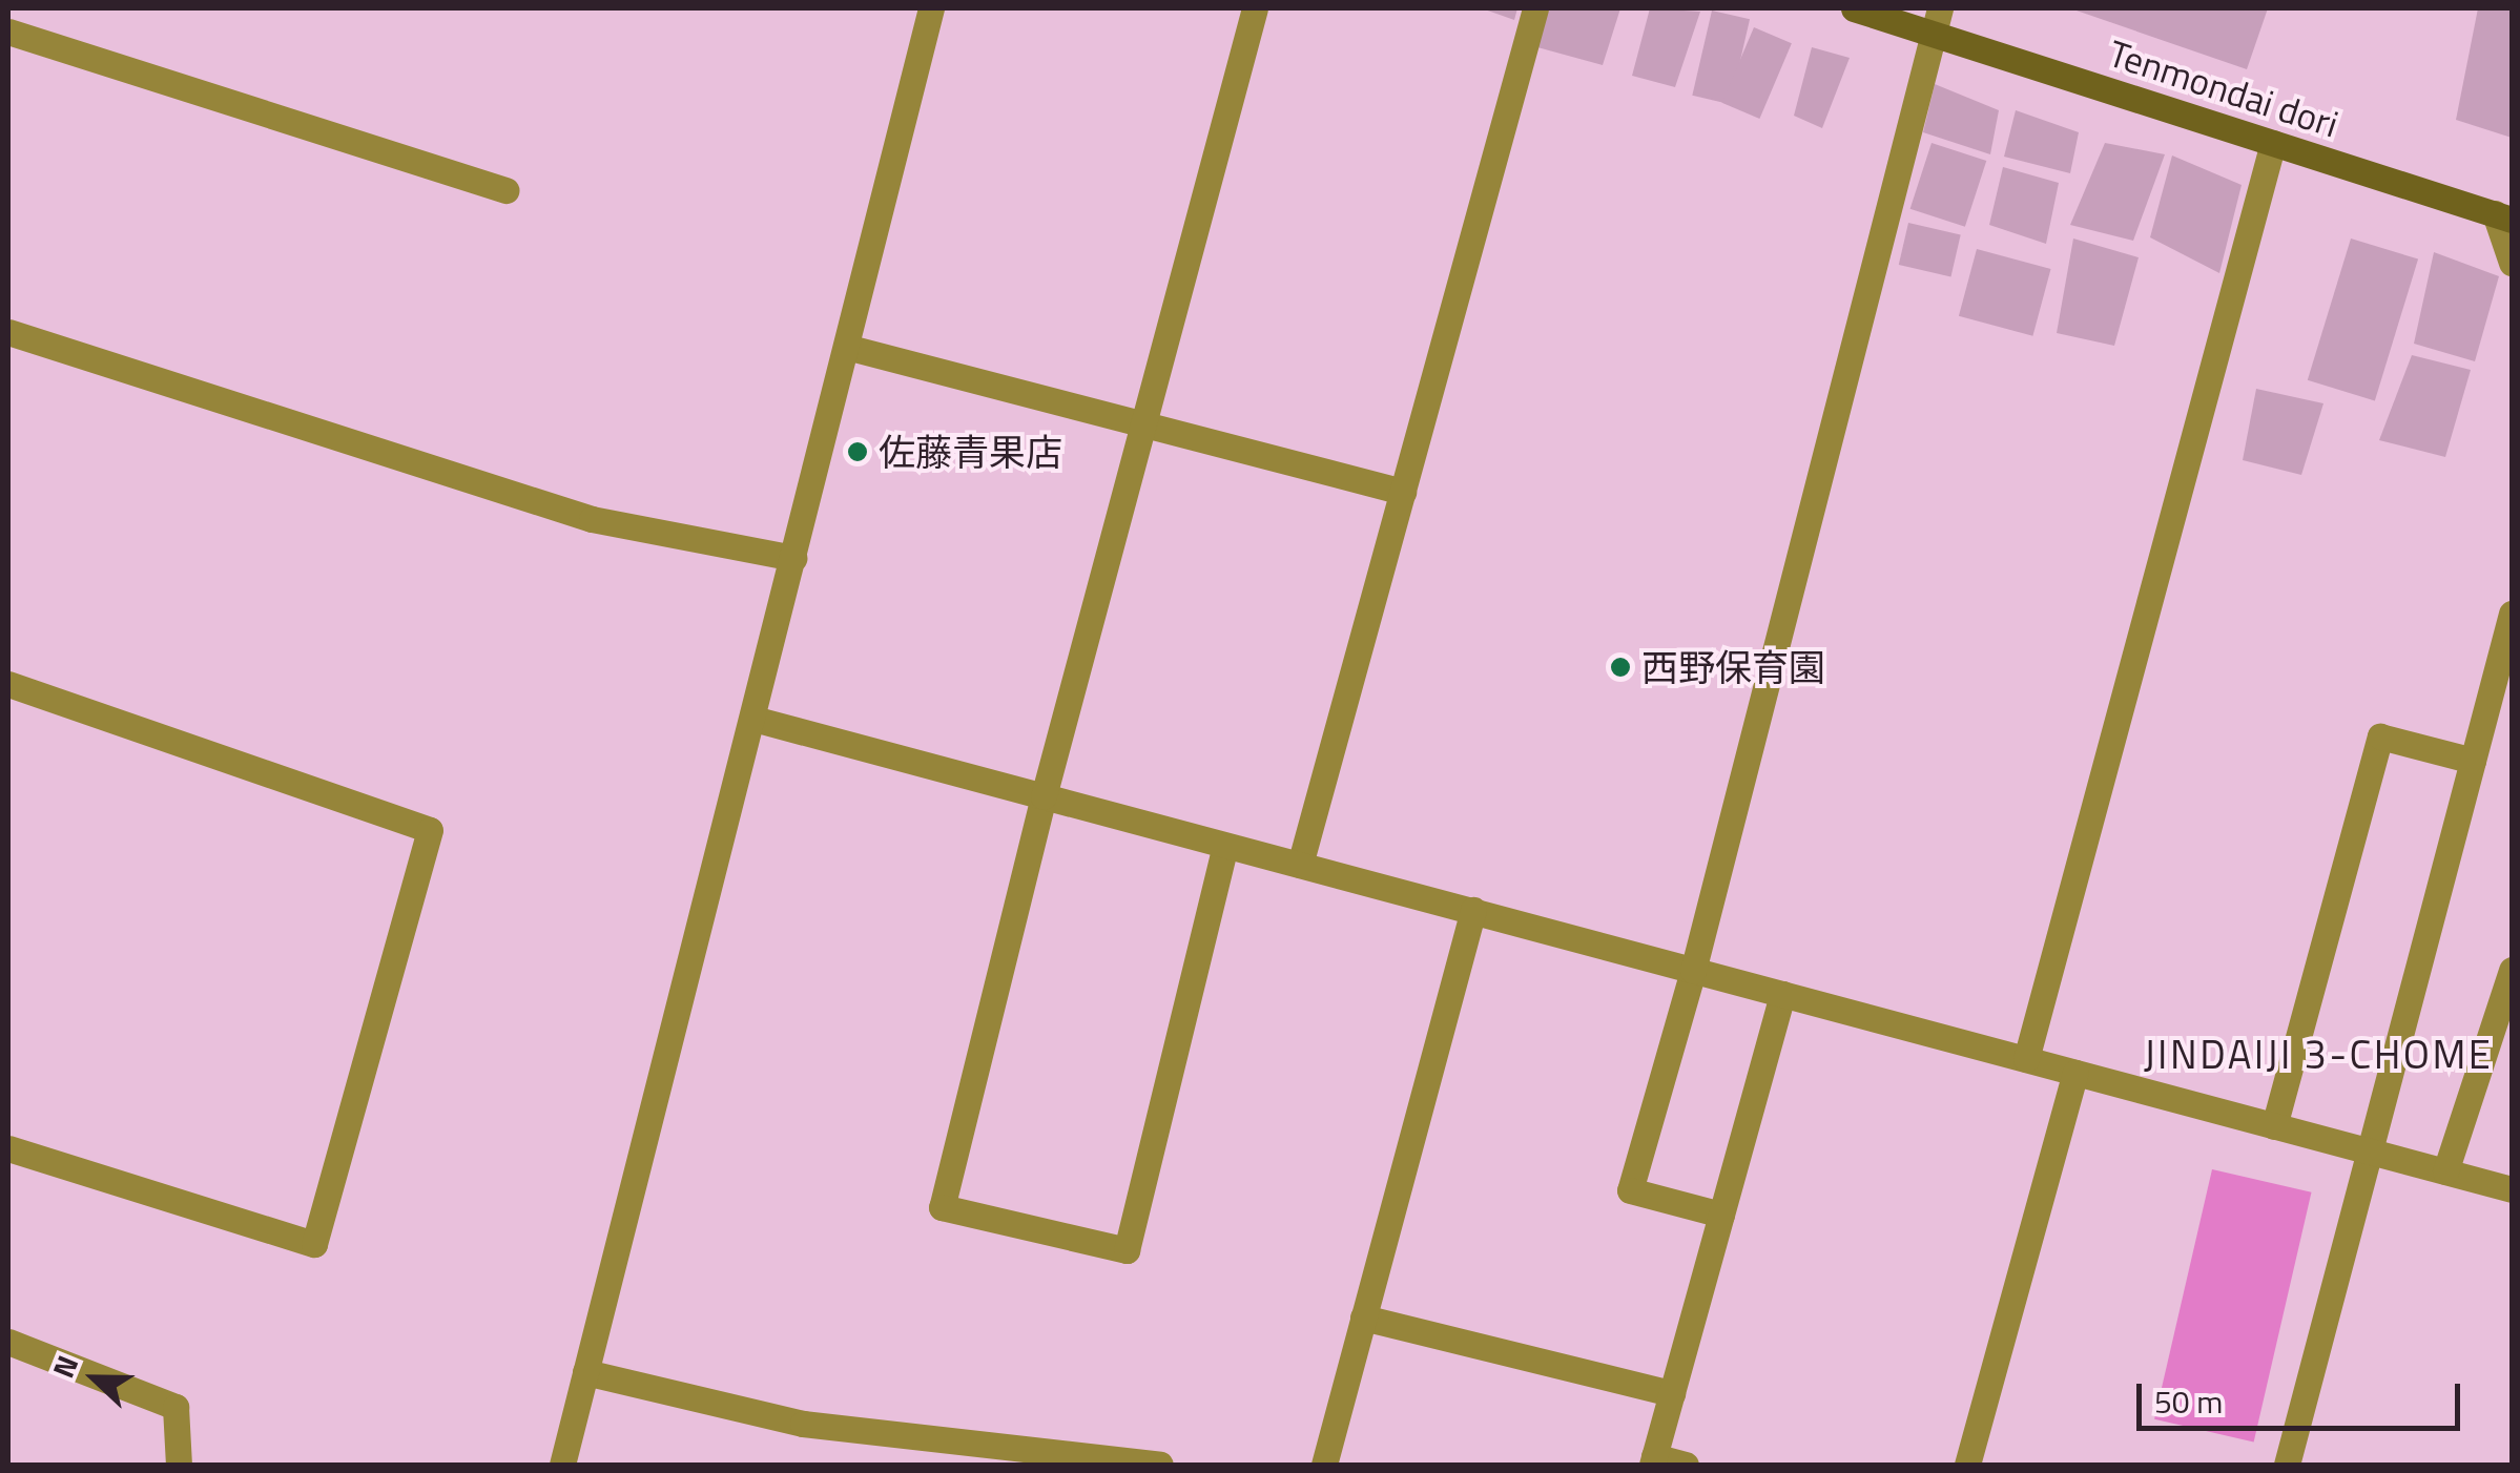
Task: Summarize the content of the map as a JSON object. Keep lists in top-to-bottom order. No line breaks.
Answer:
{"streets":{"main road":["Tenmondai dori"]},"districts":["JINDAIJI 3-CHOME"],"places":["佐藤青果店","西野保育園"],"scale_bar":"50 m","north":"left"}
